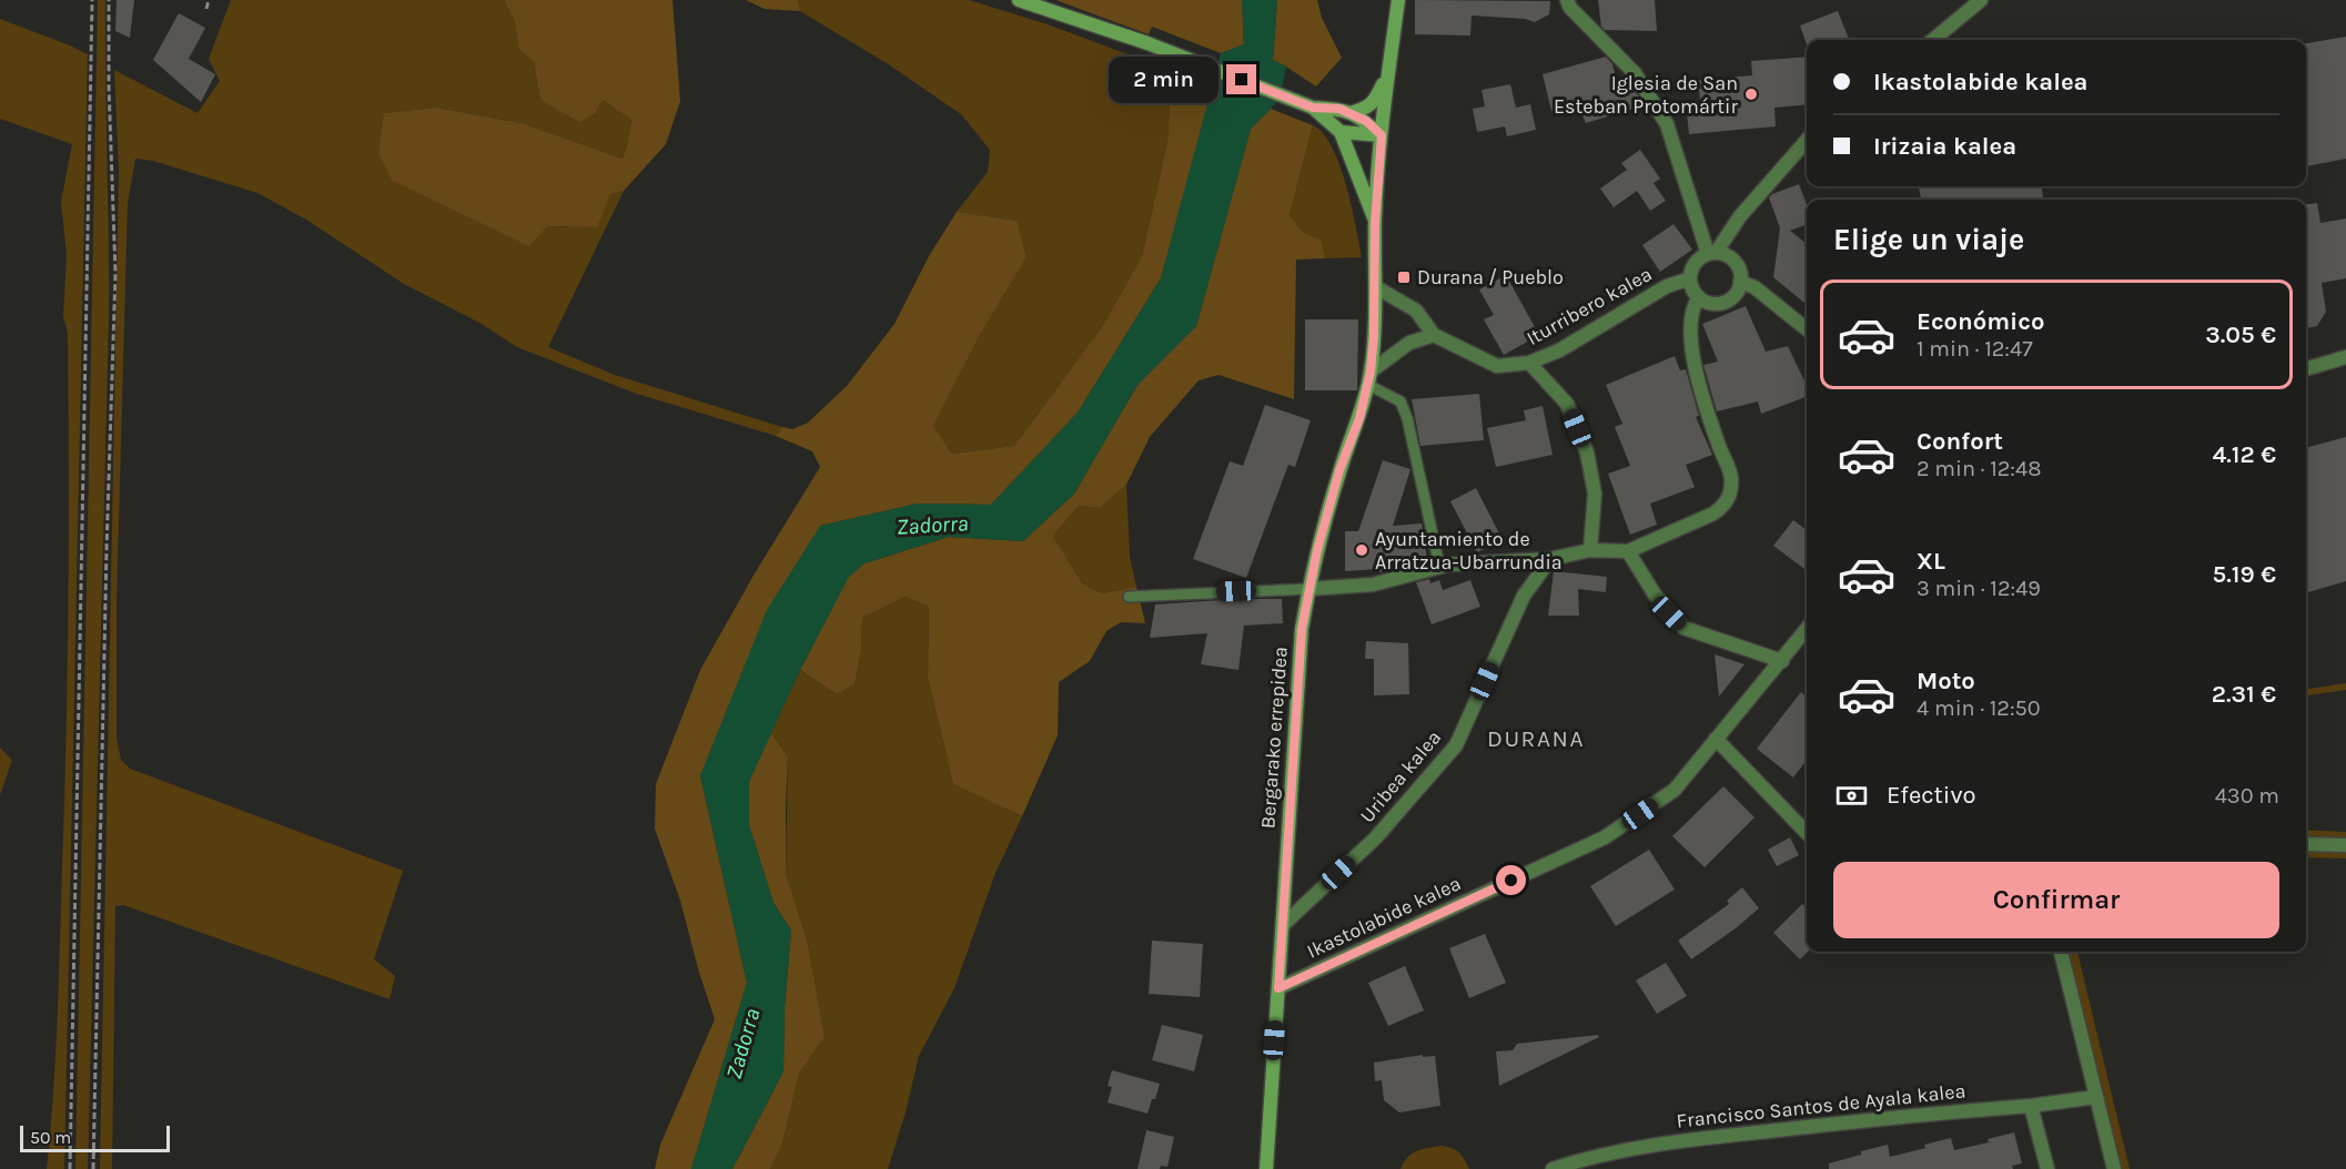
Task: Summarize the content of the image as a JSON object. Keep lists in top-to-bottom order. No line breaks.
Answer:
{"streets":{"street":["Iturribero kalea","Bergarako errepidea","Uribea kalea","Ikastolabide kalea","Francisco Santos de Ayala kalea"]},"crossings":[["Iturribero kalea","Bergarako errepidea"],["Bergarako errepidea","Uribea kalea"],["Bergarako errepidea","Ikastolabide kalea"]],"districts":["DURANA"],"water":["Zadorra"],"places":{"other":["Iglesia de San Esteban Protomártir","Ayuntamiento de Arratzua-Ubarrundia"],"transit":["Durana / Pueblo"]},"scale_bar":"50 m","page":{"banner":["Ikastolabide kalea","Irizaia kalea"],"bubble":"2 min","heading":"Elige un viaje","list":[{"name":"Económico","note":"1 min · 12:47","value":"3.05 €"},{"name":"Confort","note":"2 min · 12:48","value":"4.12 €"},{"name":"XL","note":"3 min · 12:49","value":"5.19 €"},{"name":"Moto","note":"4 min · 12:50","value":"2.31 €"}],"pay":["Efectivo","430 m"],"buttons":"Confirmar","scale":"50 m"}}
